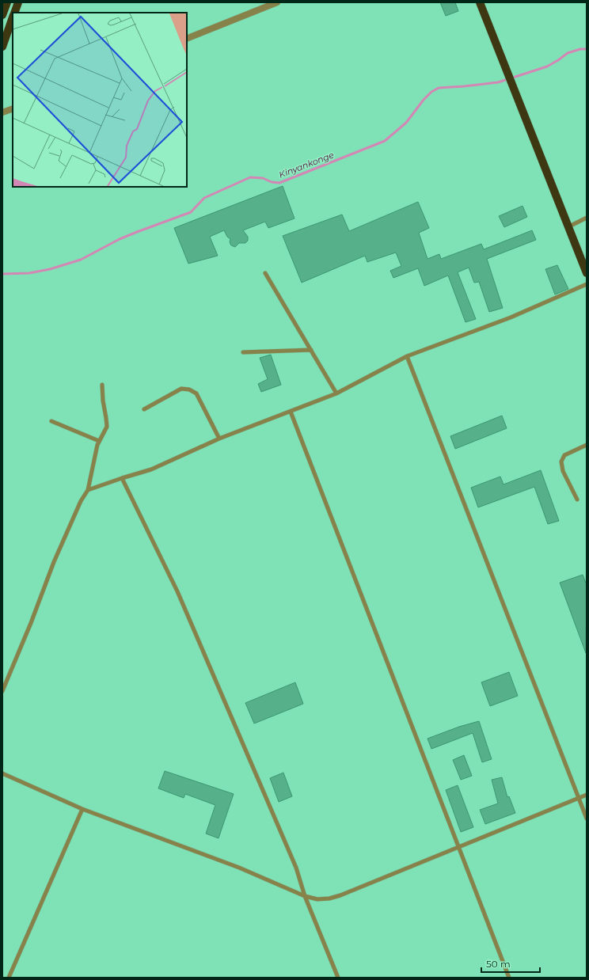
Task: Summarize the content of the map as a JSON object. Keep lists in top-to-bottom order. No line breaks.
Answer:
{"water":["Kinyankonge"],"scale_bar":"50 m"}
